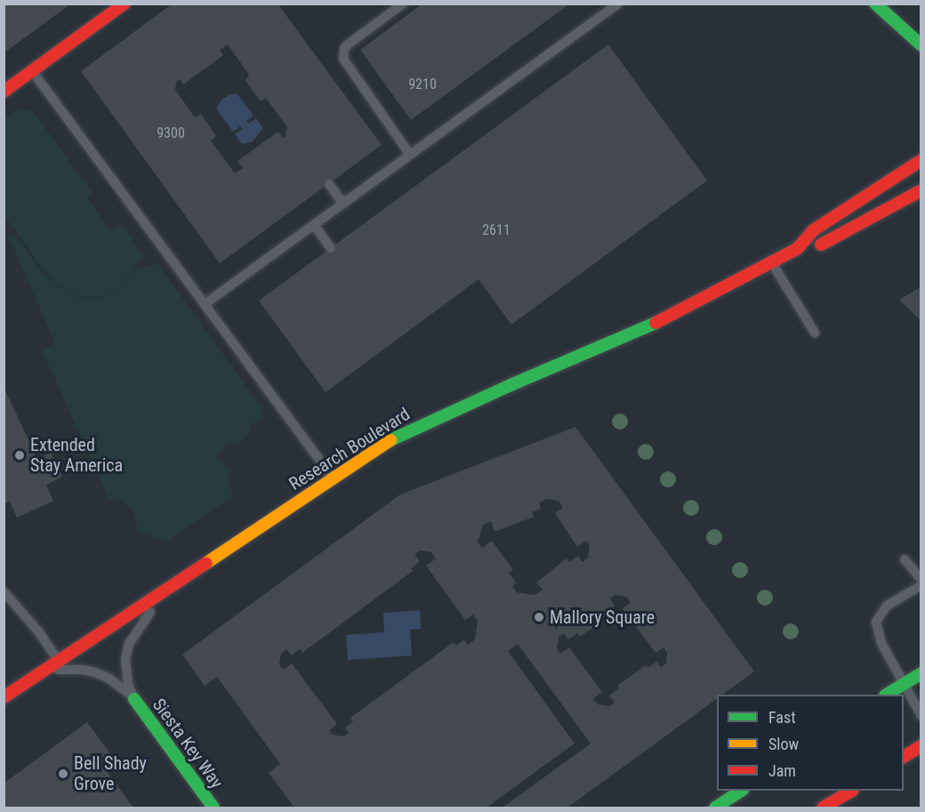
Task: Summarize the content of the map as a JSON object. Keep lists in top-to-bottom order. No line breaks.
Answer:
{"streets":{"street":["Research Boulevard","Siesta Key Way"]},"places":["Extended Stay America","Mallory Square","Bell Shady Grove"],"house_numbers":["9210","9300","2611"],"legend":["Fast","Slow","Jam"]}
